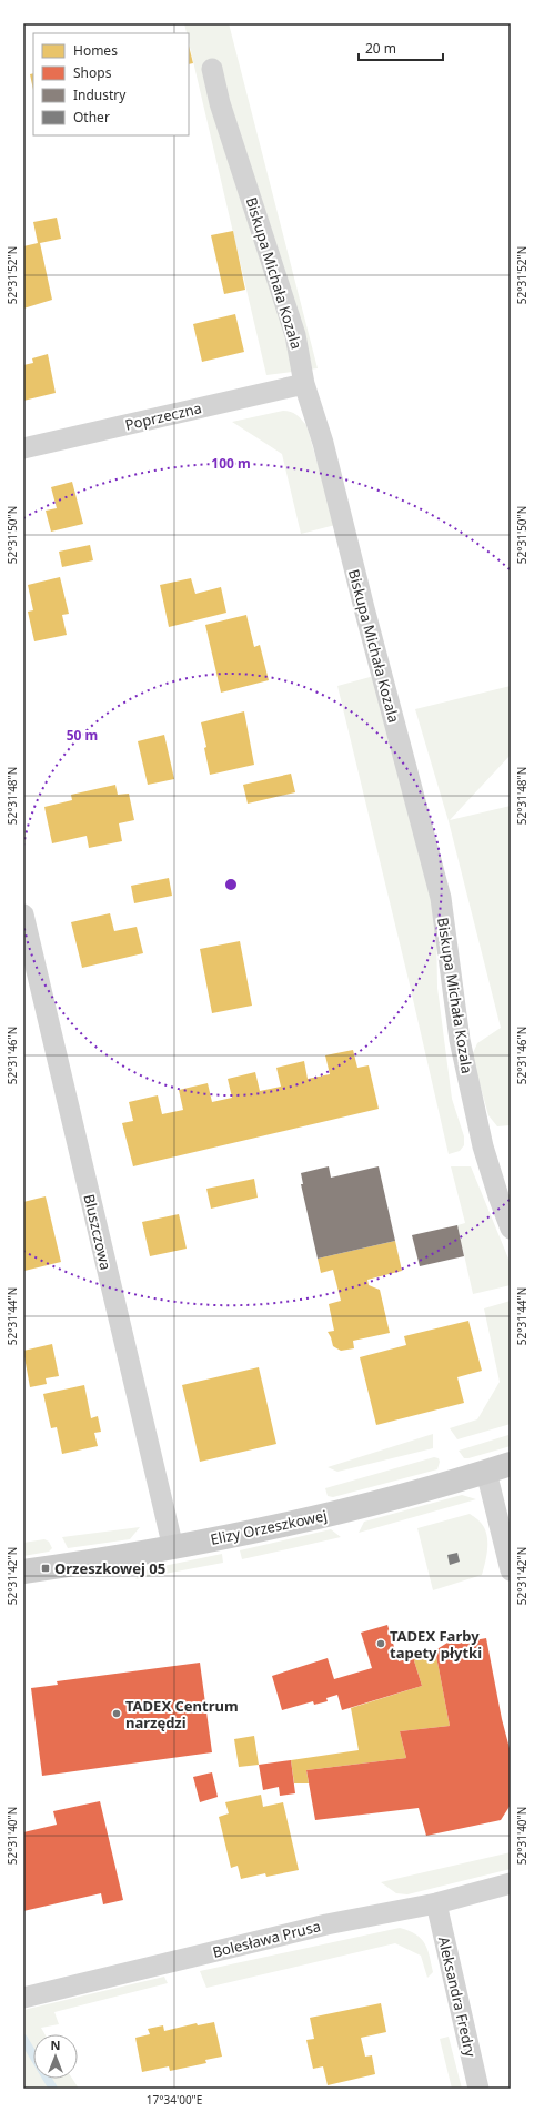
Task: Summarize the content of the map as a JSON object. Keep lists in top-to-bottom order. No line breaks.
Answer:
{"streets":{"street":["Biskupa Michała Kozala","Poprzeczna","Bluszczowa","Elizy Orzeszkowej","Bolesława Prusa","Aleksandra Fredry"]},"crossings":[["Biskupa Michała Kozala","Poprzeczna"],["Bluszczowa","Elizy Orzeszkowej"],["Bolesława Prusa","Aleksandra Fredry"]],"places":{"transit":["Orzeszkowej 05"],"other":["TADEX Farby tapety płytki","TADEX Centrum narzędzi"]},"legend":["Homes","Shops","Industry","Other"],"scale_bar":"20 m","north":"top","coordinates":["52°31'52\"N","52°31'50\"N","52°31'48\"N","52°31'46\"N","52°31'44\"N","52°31'42\"N","52°31'40\"N","17°34'00\"E"],"rings":["100 m","50 m"]}
